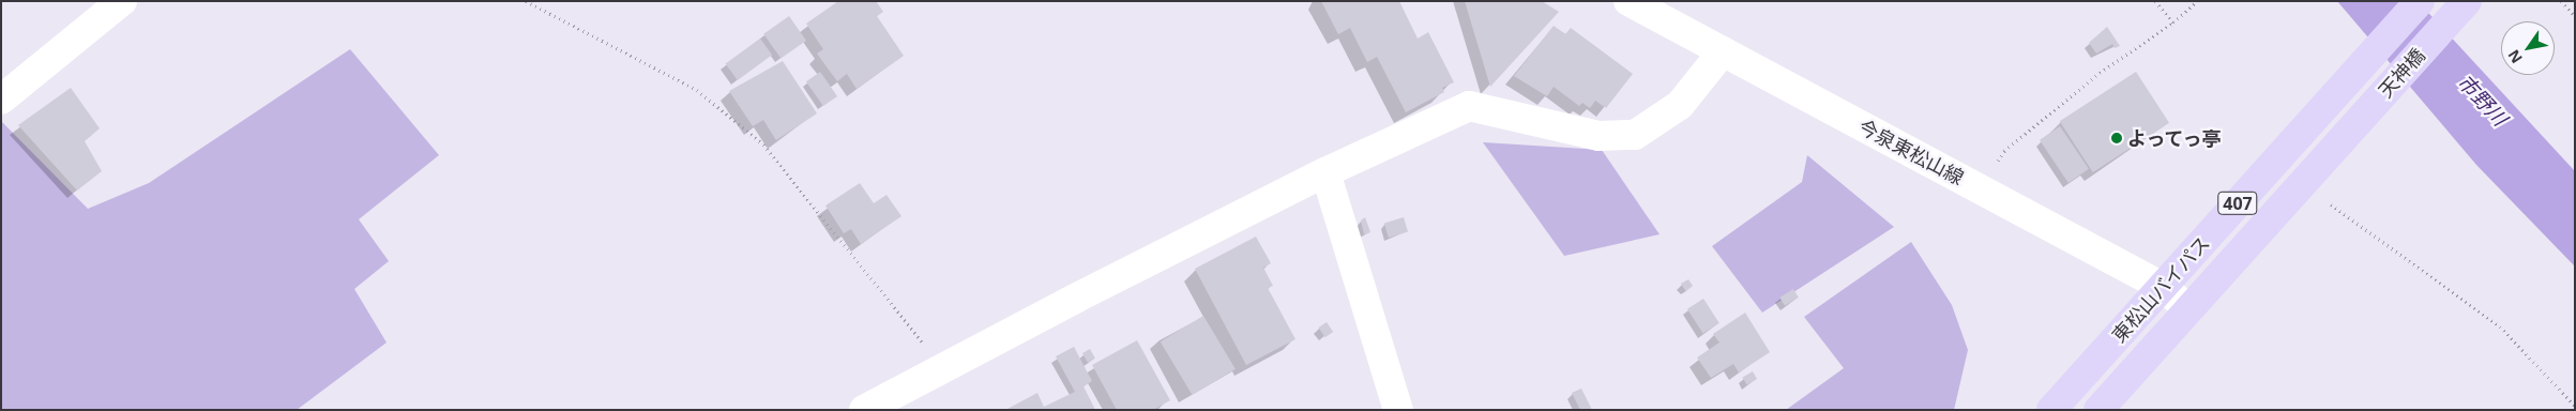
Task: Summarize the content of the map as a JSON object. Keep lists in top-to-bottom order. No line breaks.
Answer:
{"streets":{"highway":["天神橋","407","東松山バイパス"],"street":["今泉東松山線"]},"crossings":[["天神橋","東松山バイパス"],["今泉東松山線","東松山バイパス"]],"water":["市野川"],"places":["よってっ亭"],"north":"bottom left"}
